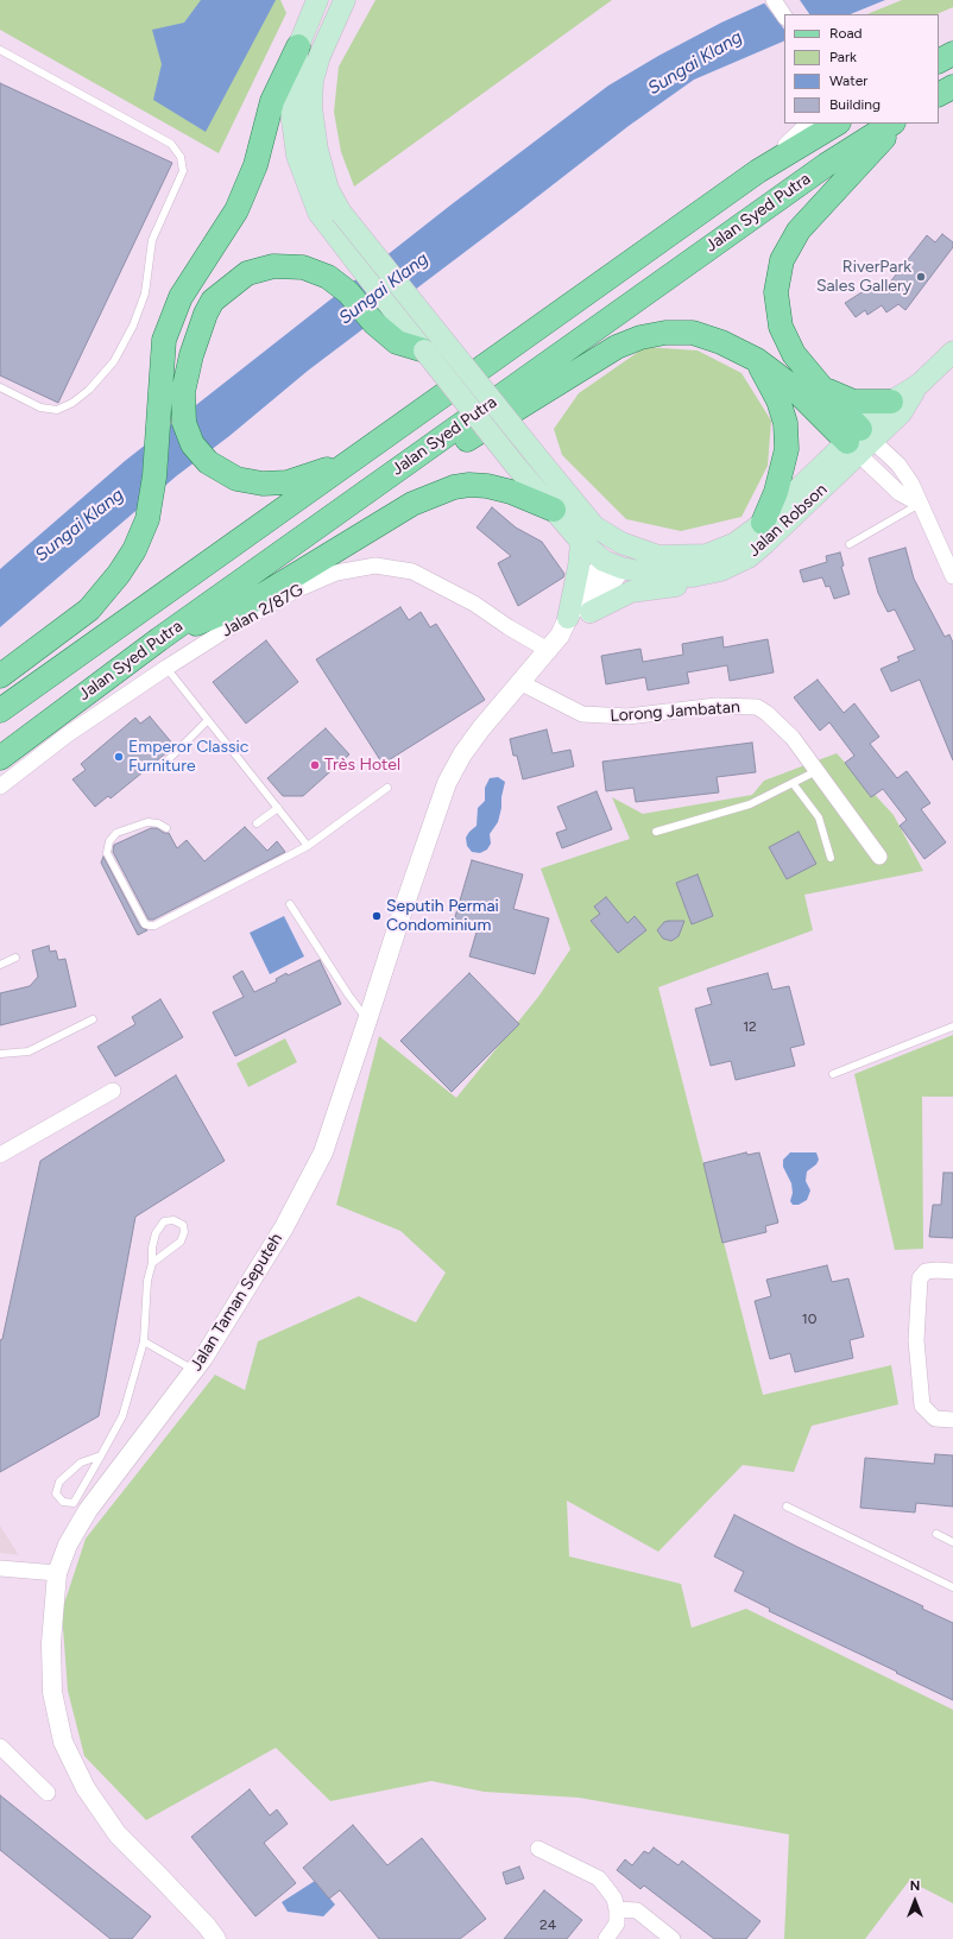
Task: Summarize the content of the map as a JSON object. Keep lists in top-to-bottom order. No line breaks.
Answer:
{"streets":{"main road":["Jalan Syed Putra","Jalan Robson"],"street":["Jalan 2/87G","Lorong Jambatan","Jalan Taman Seputeh"]},"crossings":[["Jalan Robson","Jalan Taman Seputeh"],["Jalan 2/87G","Jalan Taman Seputeh"],["Lorong Jambatan","Jalan Taman Seputeh"]],"water":["Sungai Klang"],"places":["RiverPark Sales Gallery","Emperor Classic Furniture","Très Hotel","Seputih Permai Condominium"],"house_numbers":["12","10","24"],"legend":["Road","Park","Water","Building"],"north":"top"}
